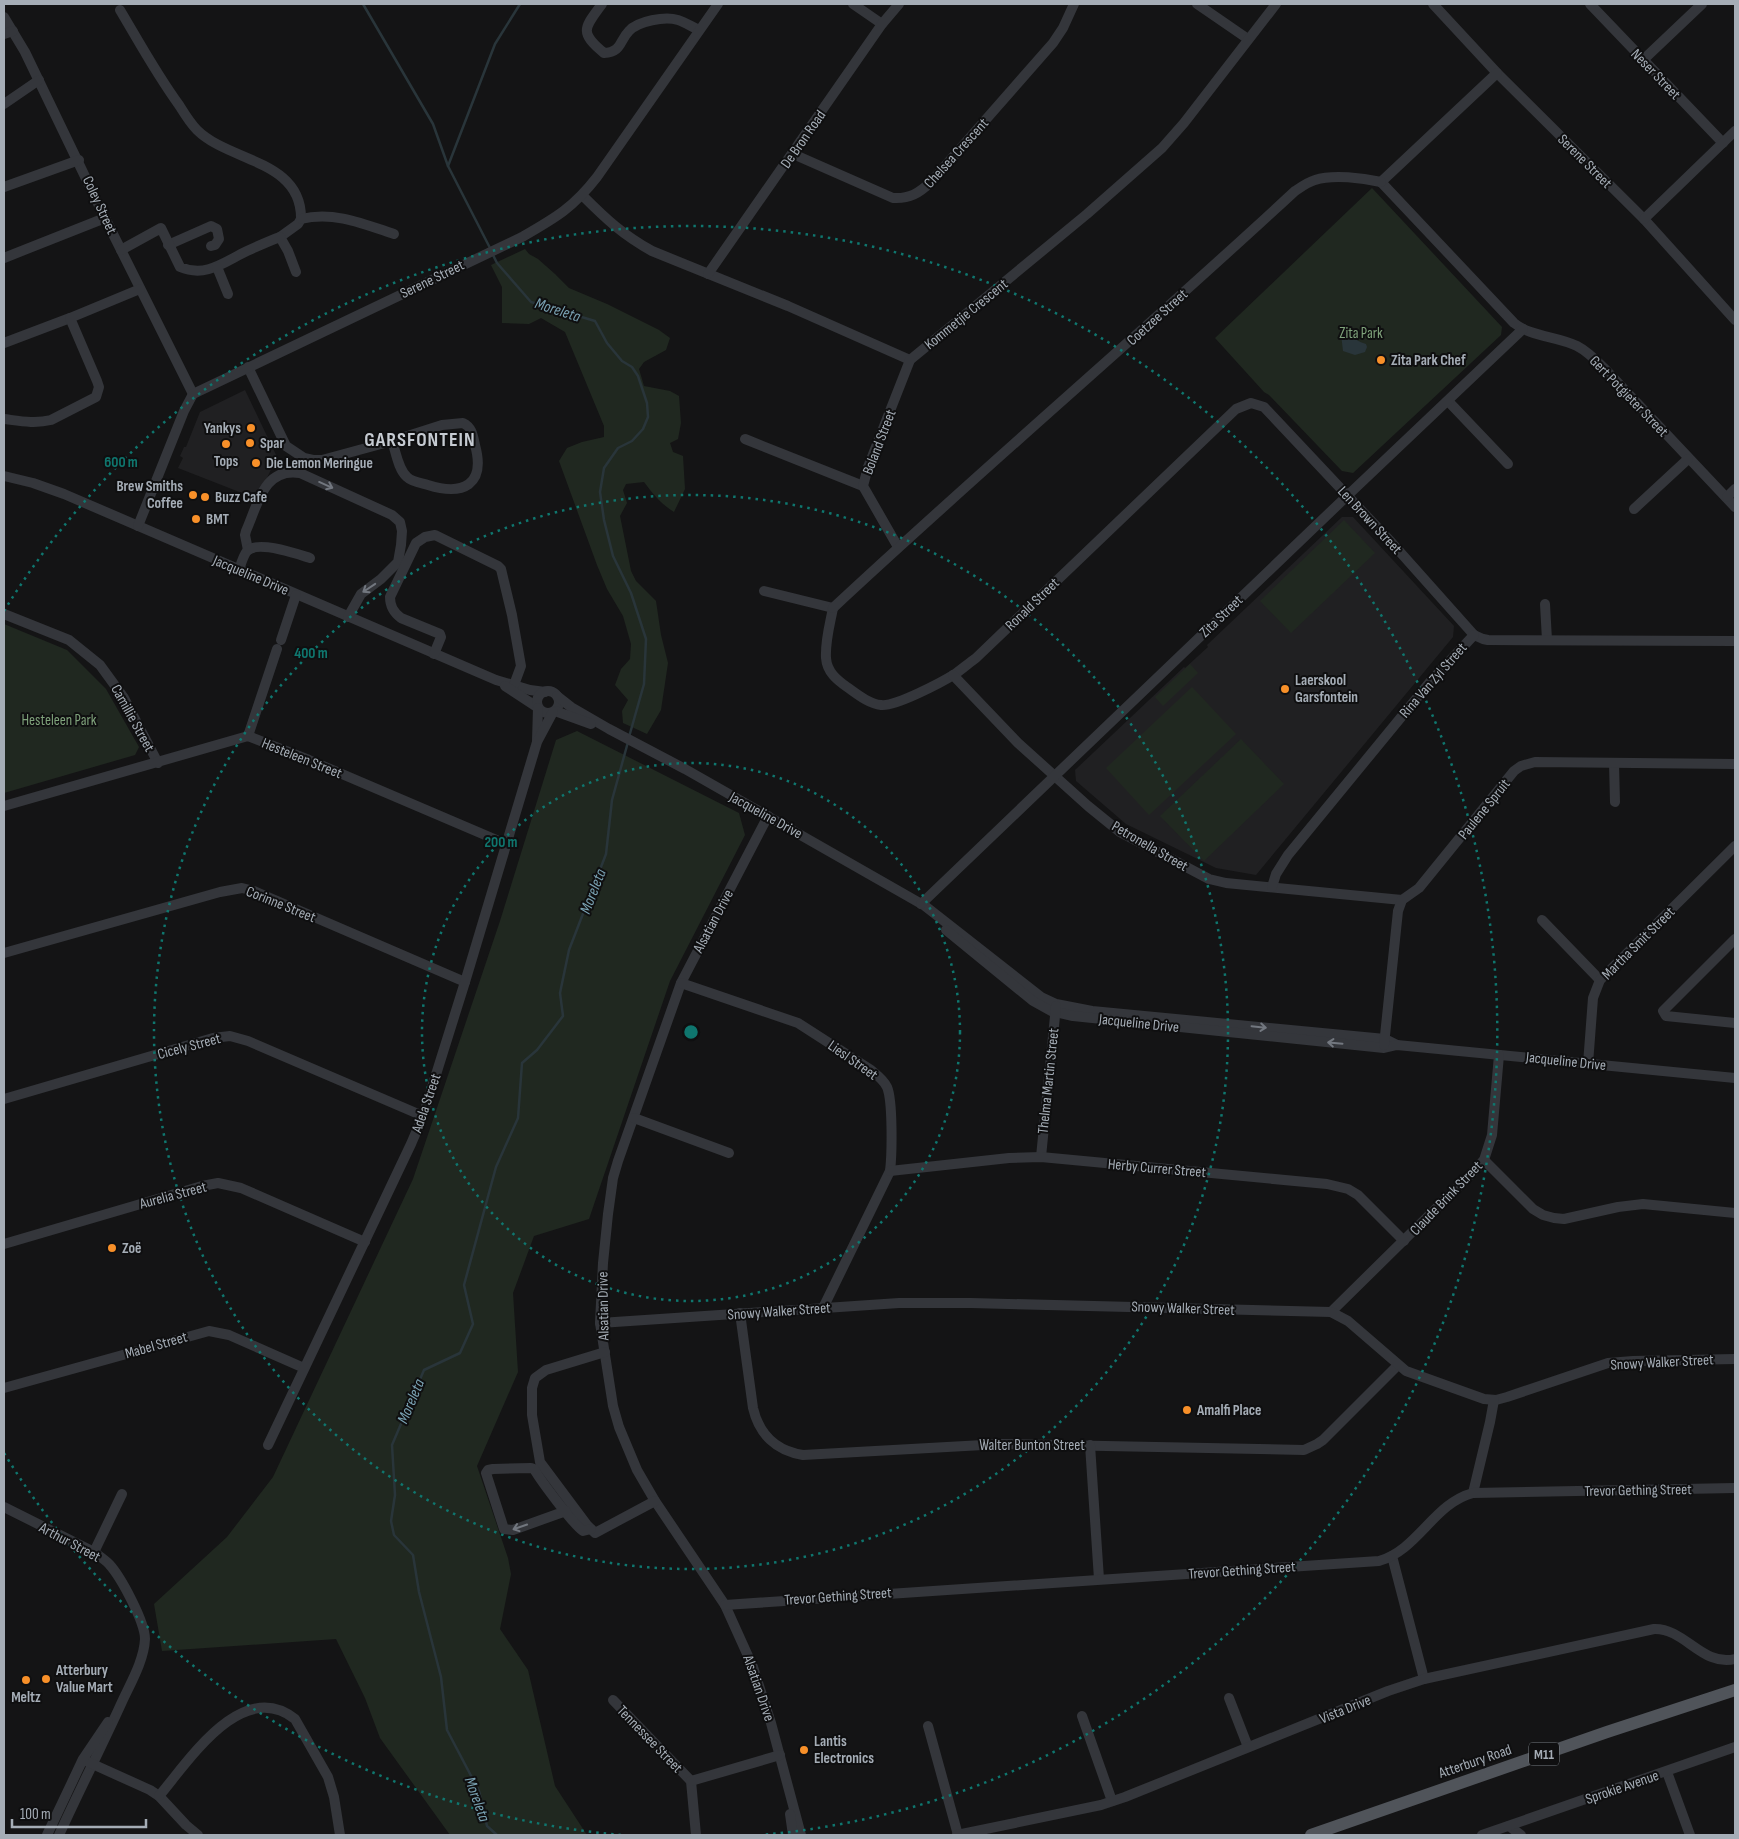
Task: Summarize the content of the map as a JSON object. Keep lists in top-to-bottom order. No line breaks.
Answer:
{"streets":{"main road":["M11","Atterbury Road"],"street":["Neser Street","De Bron Road","Chelsea Crescent","Serene Street","Coley Street","Kommetjie Crescent","Coetzee Street","Gert Potgieter Street","Boland Street","Len Brown Street","Jacqueline Drive","Ronald Street","Zita Street","Rina Van Zyl Street","Camillie Street","Hesteleen Street","Paulene Spruit","Petronella Street","Corinne Street","Alsatian Drive","Martha Smit Street","Cicely Street","Liesl Street","Thelma Martin Street","Adela Street","Herby Currer Street","Aurelia Street","Claude Brink Street","Snowy Walker Street","Mabel Street","Walter Bunton Street","Trevor Gething Street","Arthur Street","Vista Drive","Tennessee Street","Sprokie Avenue"]},"crossings":[["De Bron Road","Chelsea Crescent"],["De Bron Road","Kommetjie Crescent"],["Serene Street","Coley Street"],["Serene Street","Kommetjie Crescent"],["Kommetjie Crescent","Boland Street"],["Coetzee Street","Gert Potgieter Street"],["Coetzee Street","Boland Street"],["Coetzee Street","Ronald Street"],["Gert Potgieter Street","Zita Street"],["Len Brown Street","Ronald Street"],["Len Brown Street","Zita Street"],["Len Brown Street","Rina Van Zyl Street"],["Jacqueline Drive","Zita Street"],["Jacqueline Drive","Alsatian Drive"],["Jacqueline Drive","Martha Smit Street"],["Jacqueline Drive","Thelma Martin Street"],["Jacqueline Drive","Adela Street"],["Jacqueline Drive","Claude Brink Street"],["Ronald Street","Petronella Street"],["Zita Street","Petronella Street"],["Rina Van Zyl Street","Petronella Street"],["Camillie Street","Hesteleen Street"],["Hesteleen Street","Adela Street"],["Paulene Spruit","Petronella Street"],["Corinne Street","Adela Street"],["Alsatian Drive","Liesl Street"],["Alsatian Drive","Snowy Walker Street"],["Alsatian Drive","Trevor Gething Street"],["Cicely Street","Adela Street"],["Liesl Street","Herby Currer Street"],["Liesl Street","Snowy Walker Street"],["Thelma Martin Street","Herby Currer Street"],["Adela Street","Aurelia Street"],["Adela Street","Mabel Street"],["Herby Currer Street","Claude Brink Street"],["Claude Brink Street","Snowy Walker Street"],["Snowy Walker Street","Walter Bunton Street"]],"districts":["GARSFONTEIN"],"water":["Moreleta"],"parks":["Zita Park","Hesteleen Park"],"places":["Zita Park Chef","Yankys","Spar","Tops","Die Lemon Meringue","Brew Smiths Coffee","Buzz Cafe","BMT","Laerskool Garsfontein","Zoë","Amalfi Place","Atterbury Value Mart","Meltz","Lantis Electronics"],"scale_bar":"100 m","rings":["600 m","400 m","200 m"]}
